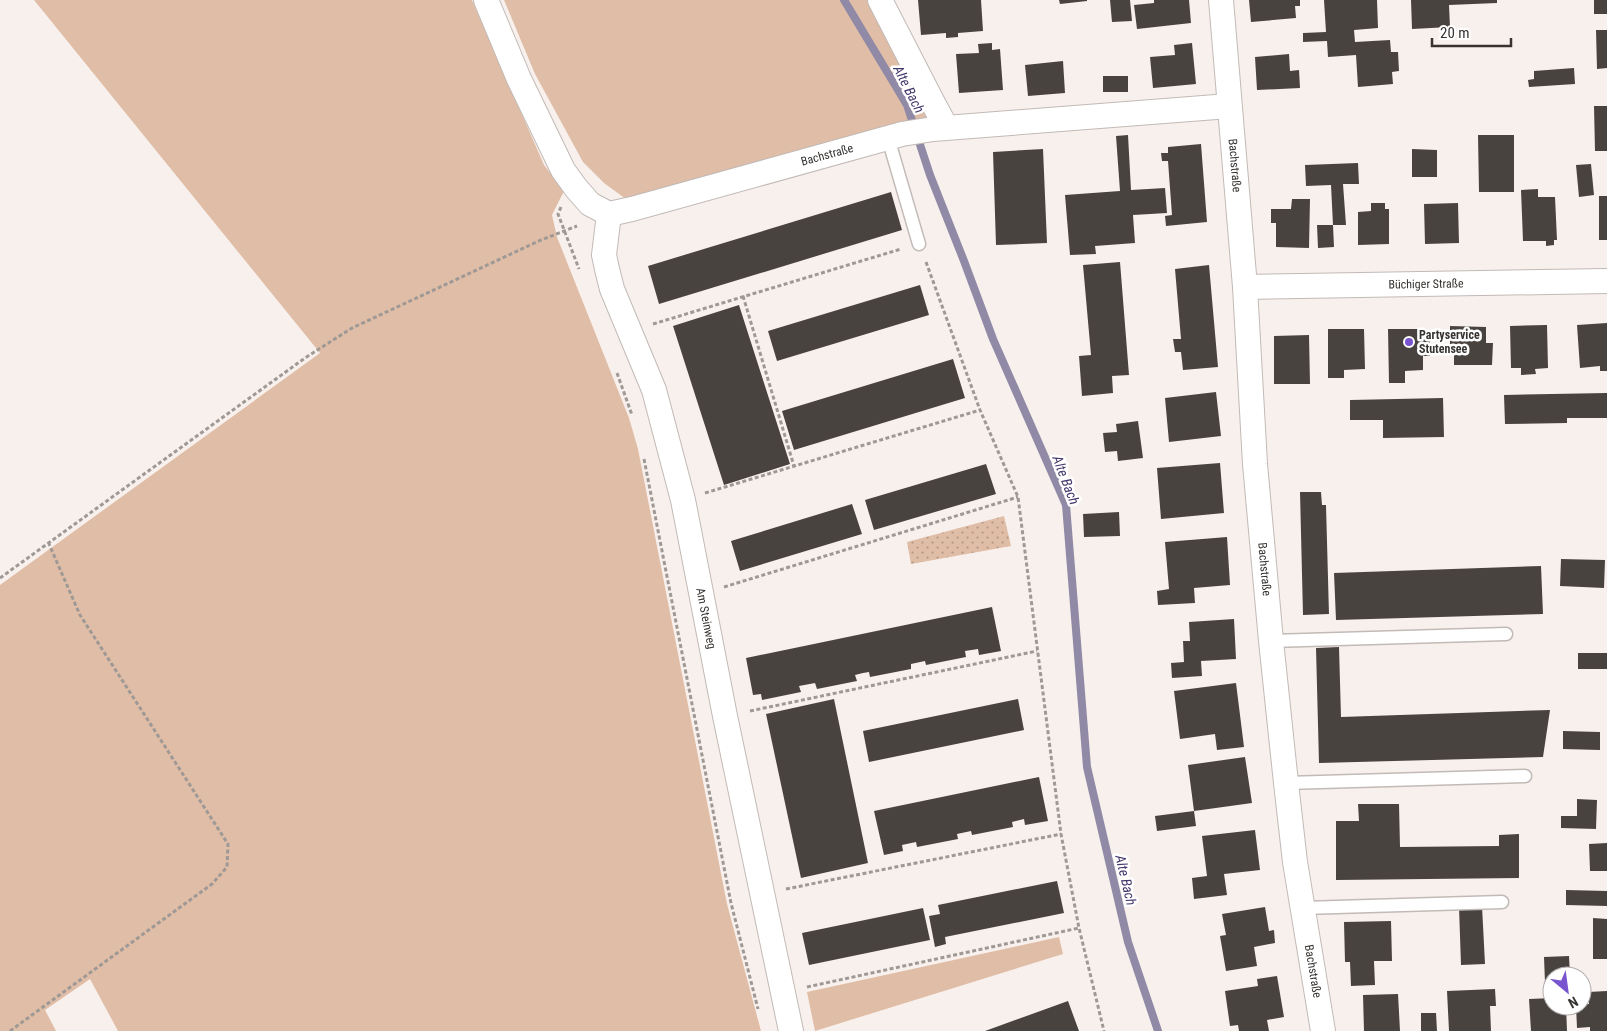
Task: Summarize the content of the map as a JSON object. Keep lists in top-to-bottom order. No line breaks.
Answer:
{"streets":{"street":["Bachstraße","Büchiger Straße","Am Steinweg"]},"crossings":[["Bachstraße","Büchiger Straße"],["Bachstraße","Am Steinweg"]],"water":["Alte Bach"],"places":["Partyservice Stutensee"],"scale_bar":"20 m","north":"bottom right"}
